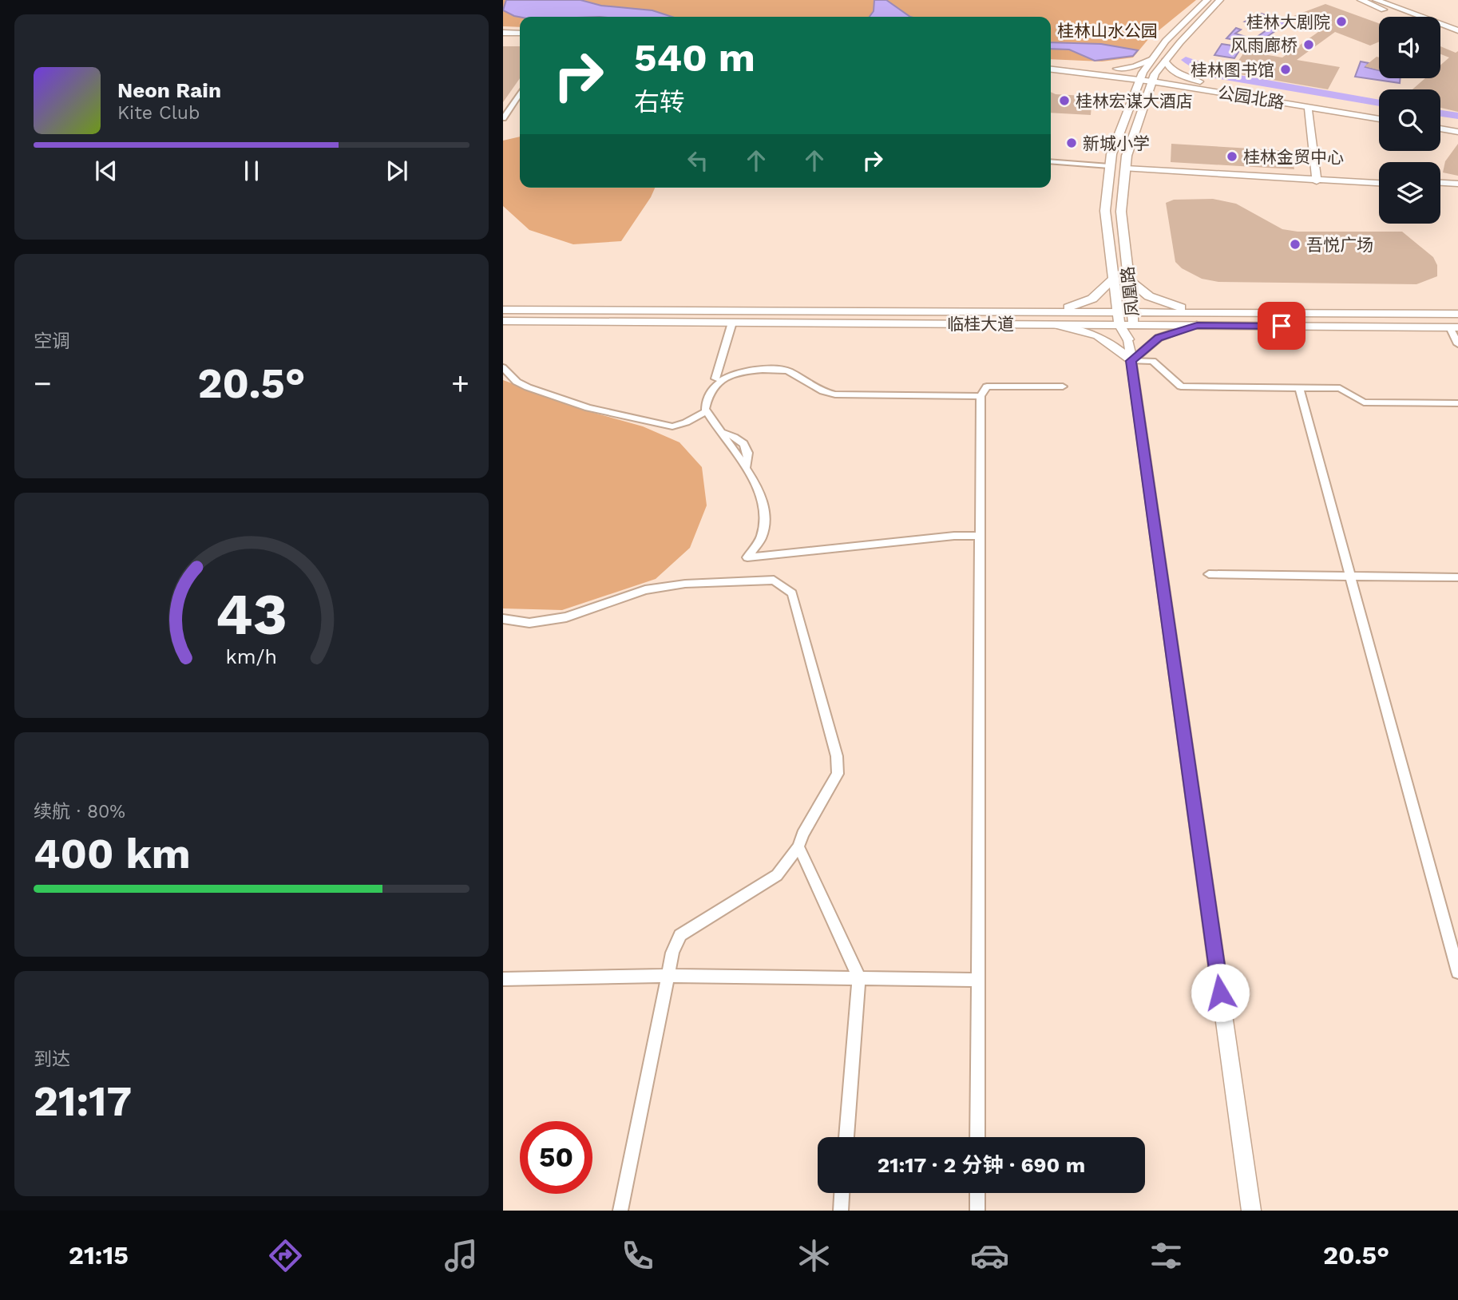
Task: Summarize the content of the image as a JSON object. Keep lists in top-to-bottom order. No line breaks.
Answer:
{"streets":{"main road":["公园北路","凤凰路","临桂大道"]},"crossings":[["公园北路","凤凰路"],["凤凰路","临桂大道"]],"parks":["桂林山水公园"],"places":["桂林大剧院","风雨廊桥","桂林图书馆","桂林宏谋大酒店","新城小学","桂林金贸中心","吾悦广场"],"page":{"turn":["540 m","右转"],"song":["Neon Rain","Kite Club"],"tile":["空调",["续航 · 80%","400 km"],["到达","21:17"]],"heat":["−","20.5°","+"],"limit":"50","trip":"21:17 · 2 分钟 · 690 m","tabs":["21:15","20.5°"],"gauge":["43","km/h"]}}
